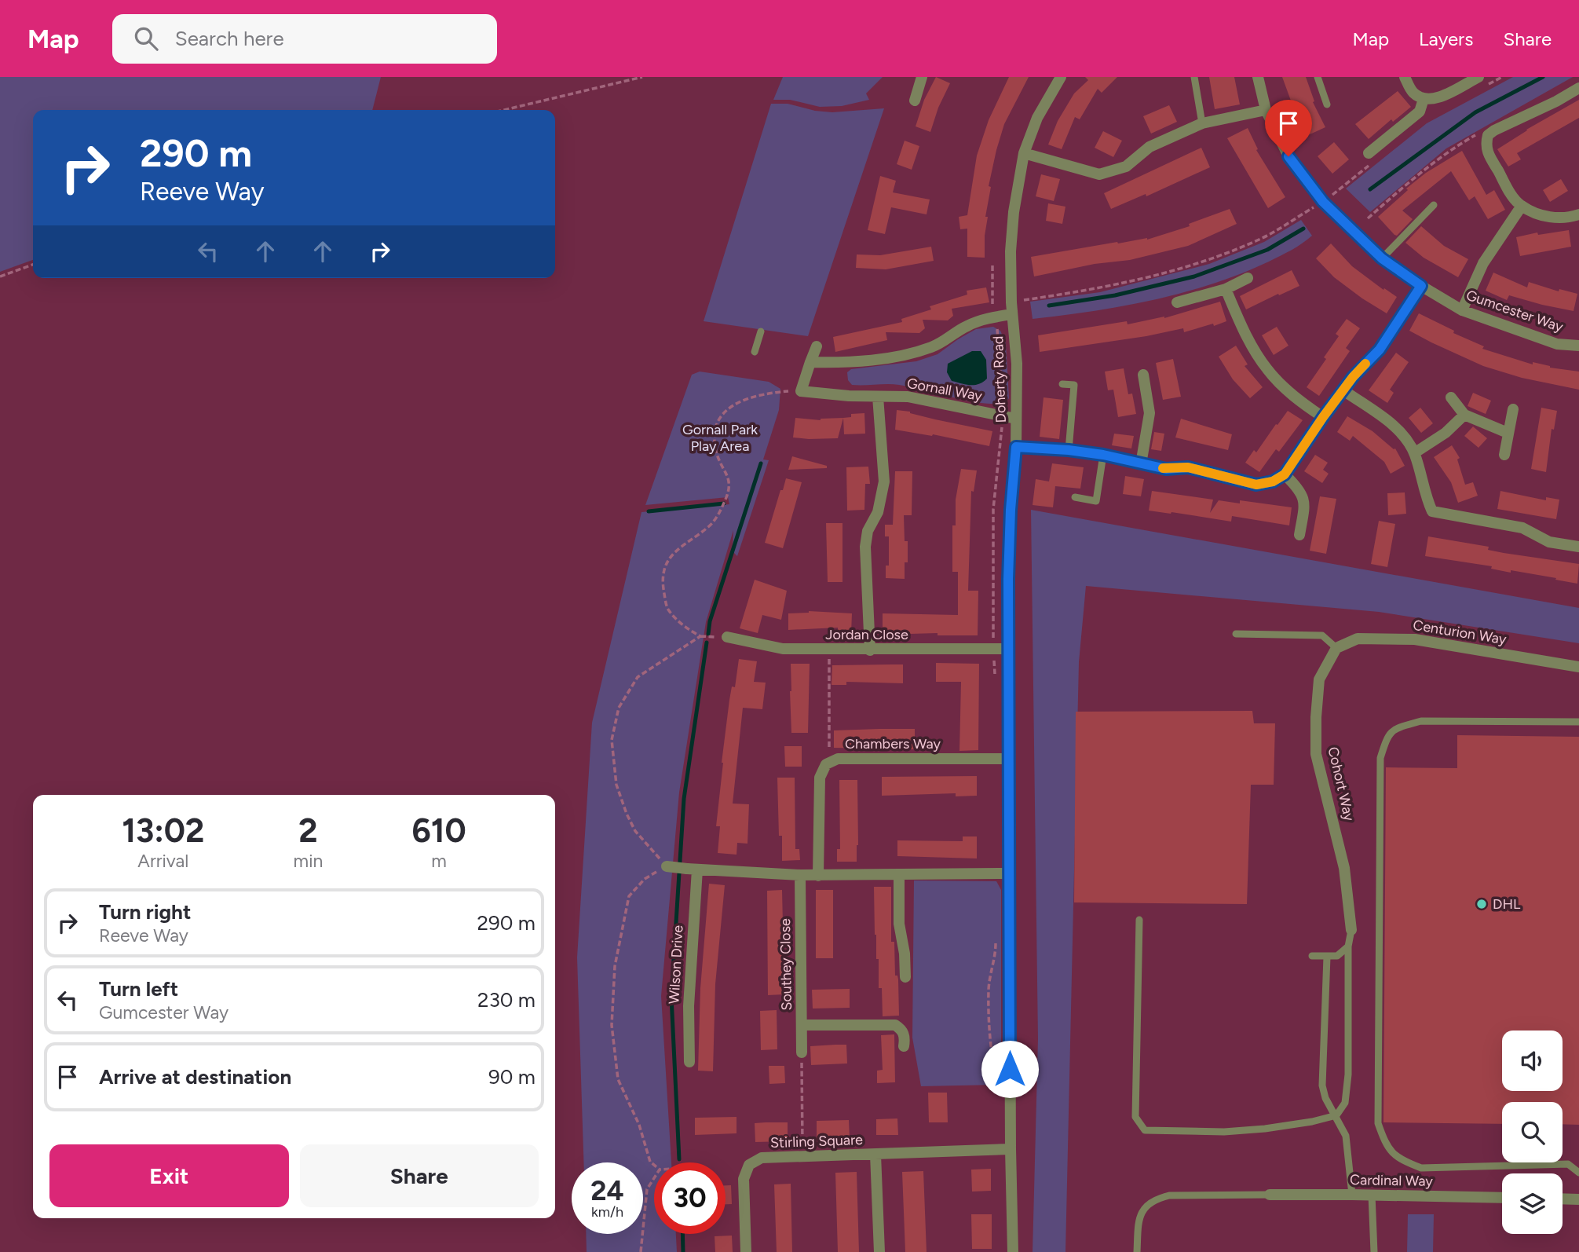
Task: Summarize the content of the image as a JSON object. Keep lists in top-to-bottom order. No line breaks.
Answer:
{"streets":{"street":["Gumcester Way","Doherty Road","Gornall Way","Centurion Way","Jordan Close","Chambers Way","Cohort Way","Wilson Drive","Southey Close","Stirling Square","Cardinal Way"]},"crossings":[["Doherty Road","Gornall Way"],["Doherty Road","Jordan Close"],["Doherty Road","Chambers Way"],["Doherty Road","Stirling Square"],["Centurion Way","Cohort Way"]],"parks":["Gornall Park Play Area"],"places":["DHL"],"page":{"header":"Map","search":"Search here","nav":["Map","Layers","Share"],"turn":["290 m","Reeve Way"],"eta":["13:02","Arrival","2","min","610","m"],"list":[{"name":"Turn right","note":"Reeve Way","value":"290 m"},{"name":"Turn left","note":"Gumcester Way","value":"230 m"},{"name":"Arrive at destination","value":"90 m"}],"buttons":["Exit","Share"],"speed":"24 km/h","limit":"30"}}
